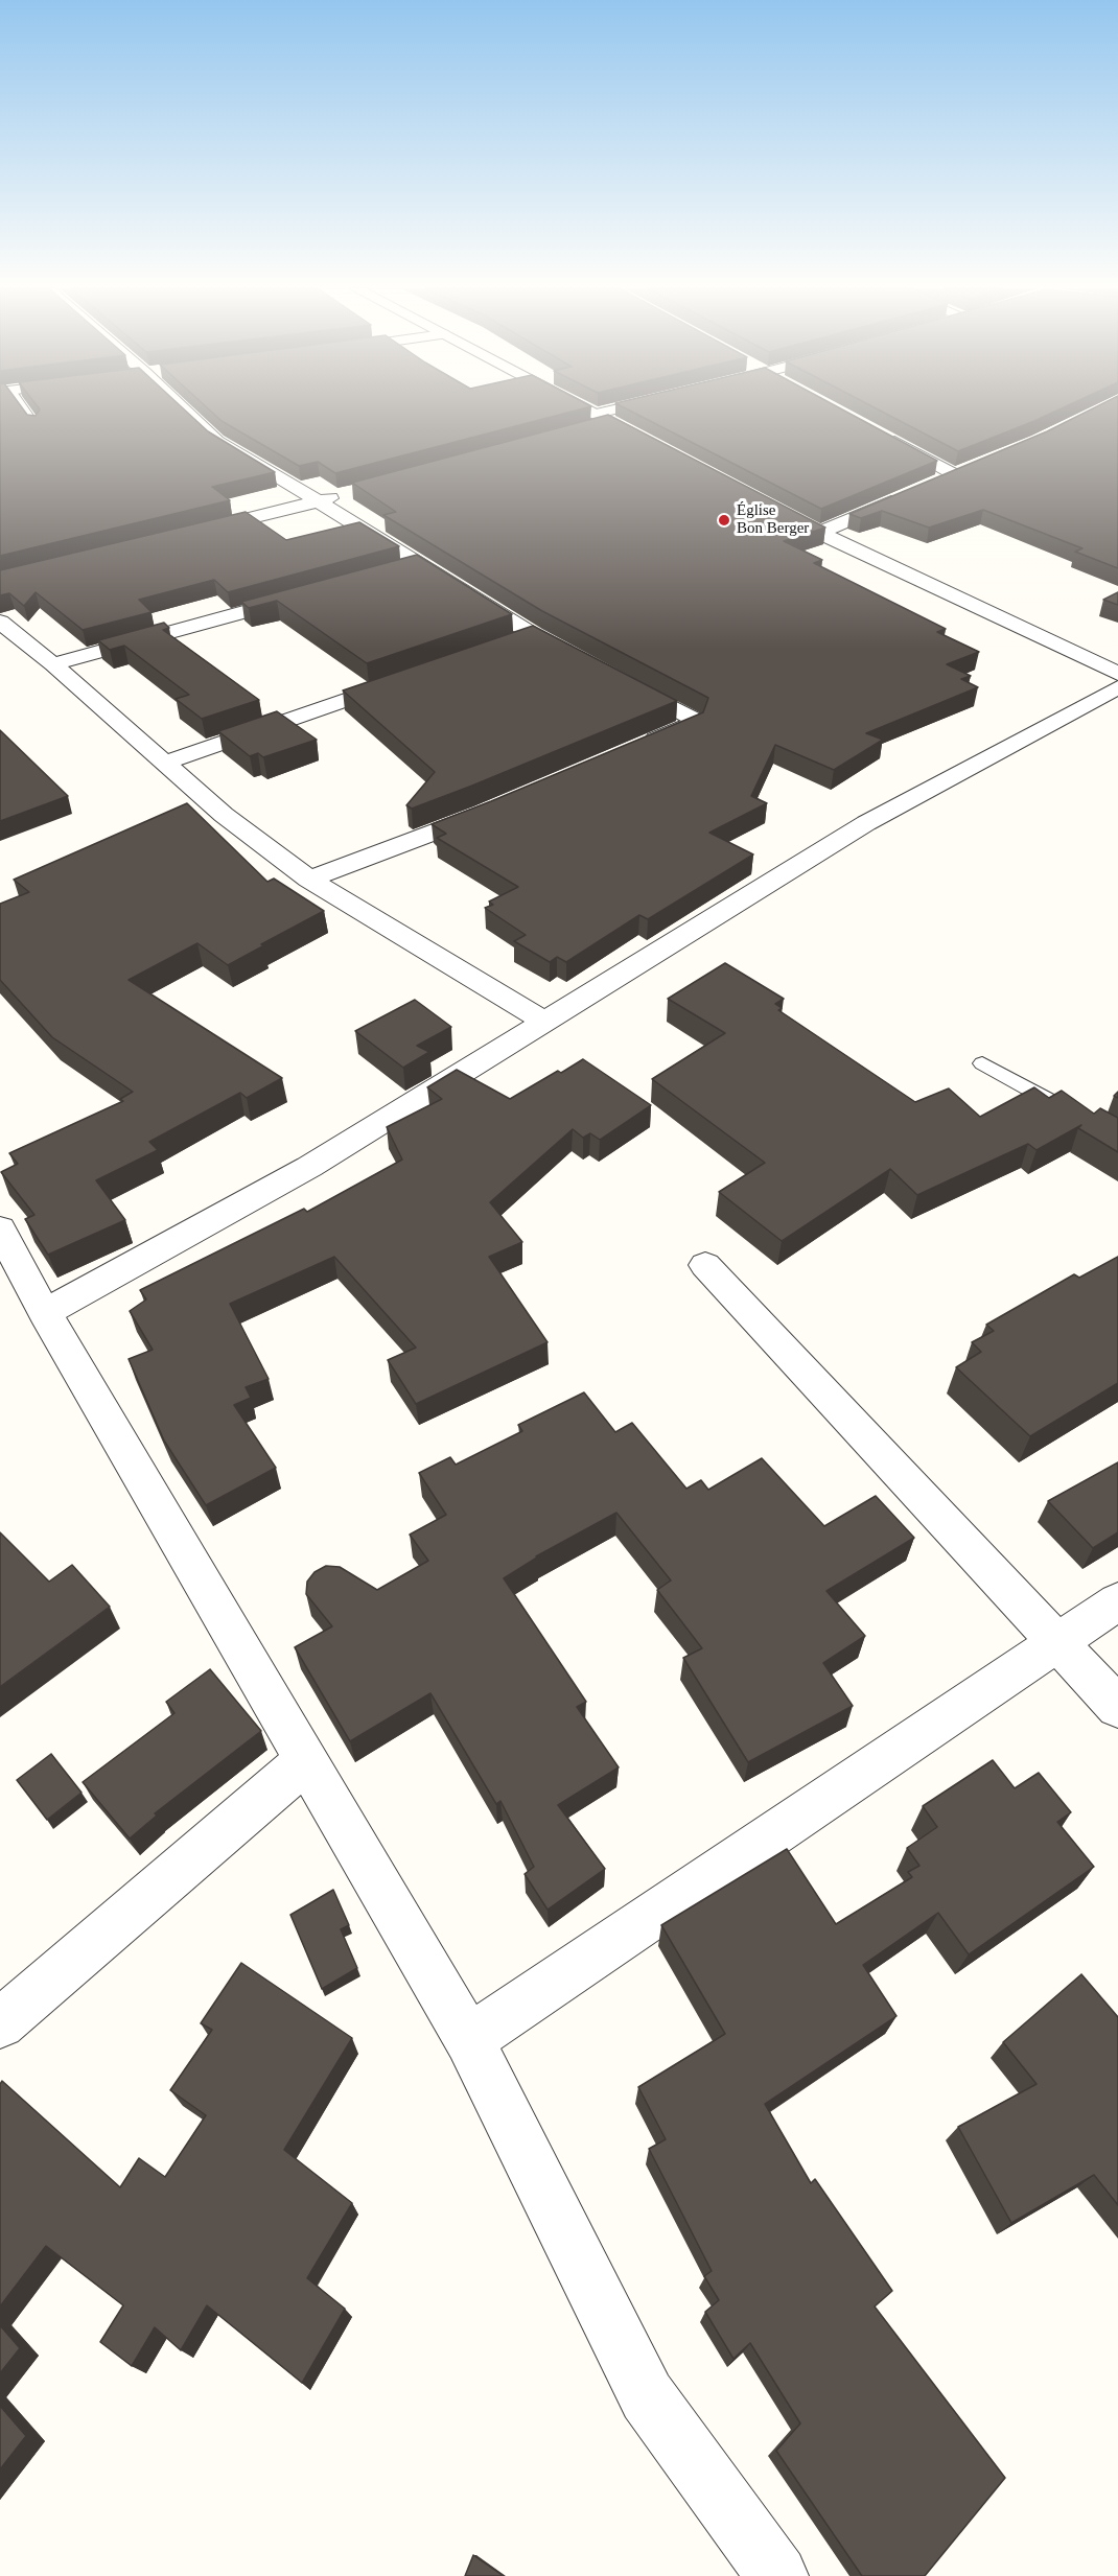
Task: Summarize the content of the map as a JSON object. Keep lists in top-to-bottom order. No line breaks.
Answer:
{"places":["Église Bon Berger"]}
